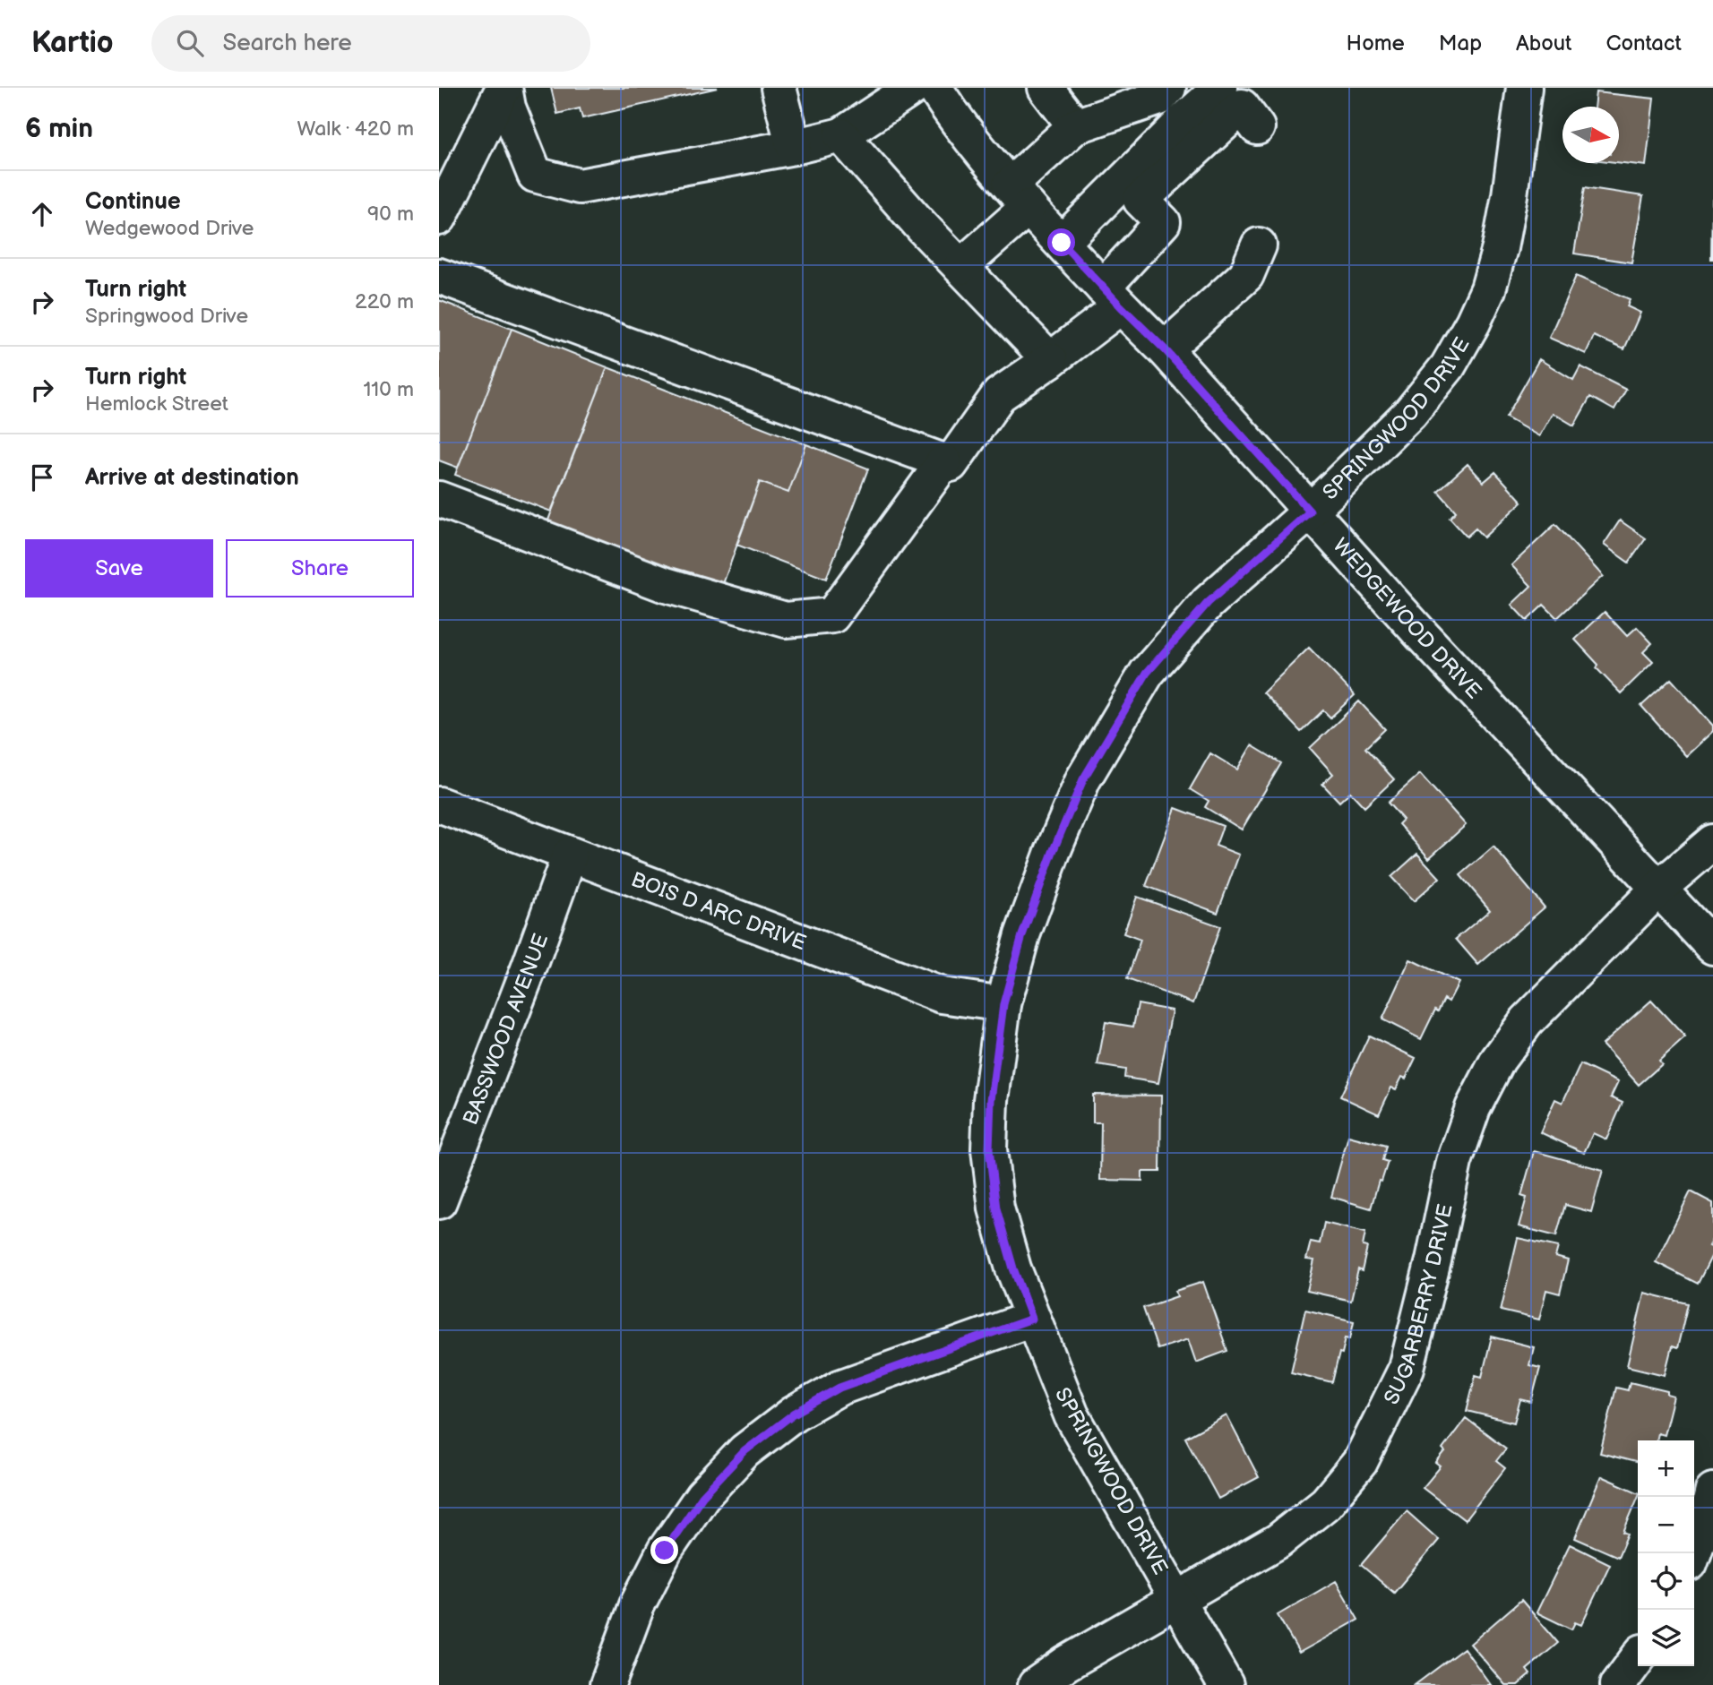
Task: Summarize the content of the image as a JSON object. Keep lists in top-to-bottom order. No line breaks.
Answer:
{"streets":{"street":["SPRINGWOOD DRIVE","WEDGEWOOD DRIVE","BOIS D ARC DRIVE","BASSWOOD AVENUE","SUGARBERRY DRIVE"]},"crossings":[["SPRINGWOOD DRIVE","WEDGEWOOD DRIVE"],["SPRINGWOOD DRIVE","BOIS D ARC DRIVE"],["SPRINGWOOD DRIVE","SUGARBERRY DRIVE"],["WEDGEWOOD DRIVE","SUGARBERRY DRIVE"],["BOIS D ARC DRIVE","BASSWOOD AVENUE"]],"north":"right","page":{"header":"Kartio","search":"Search here","nav":["Home","Map","About","Contact"],"heading":["6 min","Walk · 420 m"],"list":[["Continue","Wedgewood Drive","90 m"],["Turn right","Springwood Drive","220 m"],["Turn right","Hemlock Street","110 m"],"Arrive at destination"],"buttons":["Save","Share"],"map_buttons":["+","−"]}}
